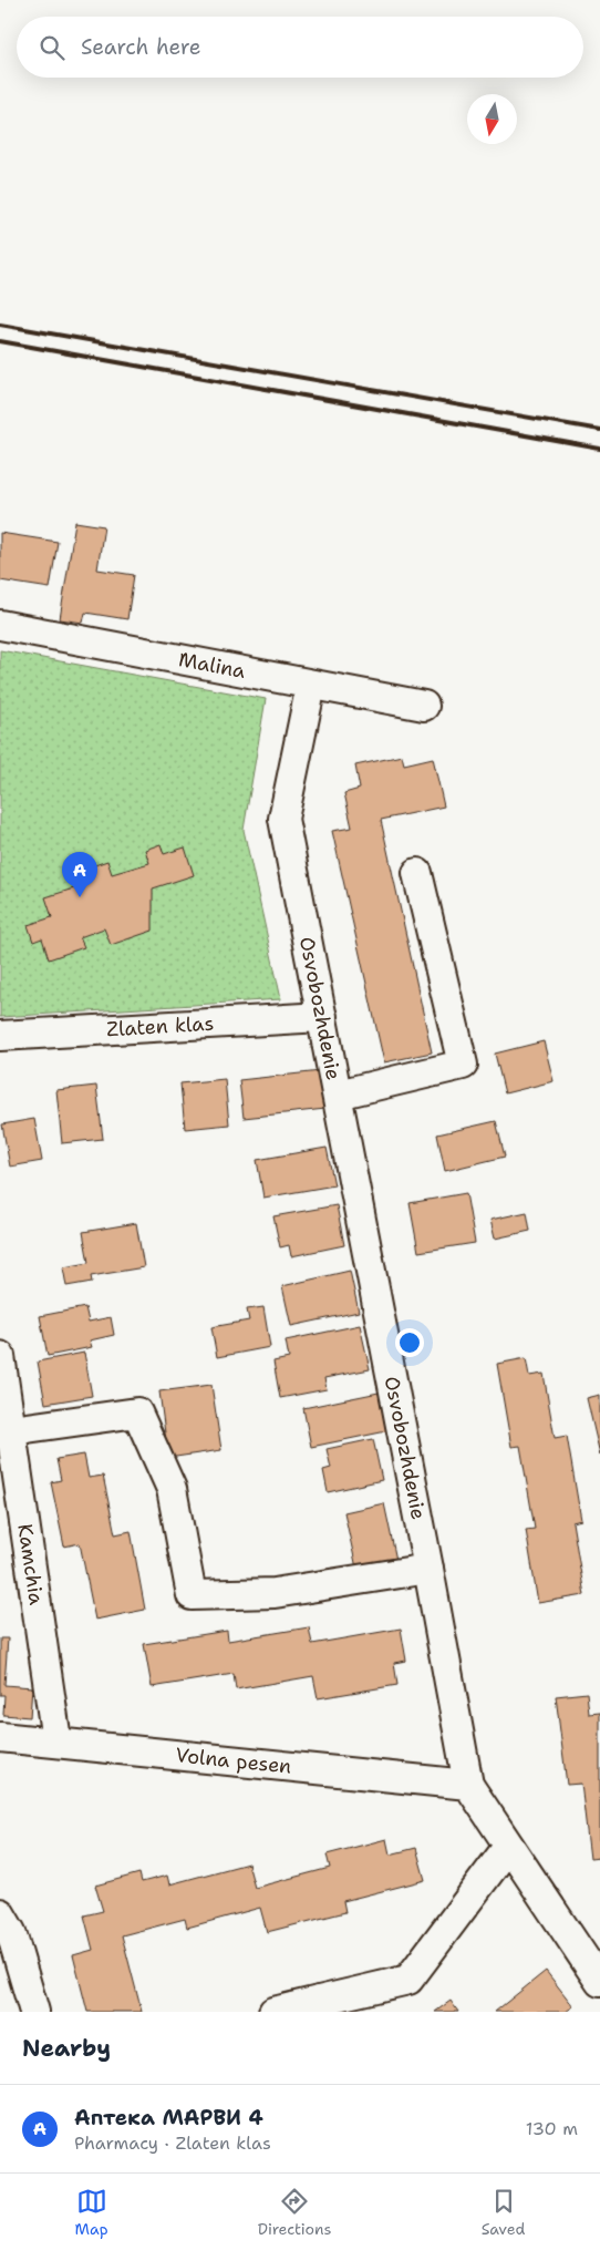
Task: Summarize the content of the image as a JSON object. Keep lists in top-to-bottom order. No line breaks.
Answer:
{"streets":{"street":["Malina","Osvobozhdenie","Zlaten klas","Kamchia","Volna pesen"]},"crossings":[["Malina","Osvobozhdenie"],["Osvobozhdenie","Zlaten klas"],["Osvobozhdenie","Volna pesen"],["Kamchia","Volna pesen"]],"north":"bottom","page":{"search":"Search here","pins":"A","heading":"Nearby","list":[{"mark":"A","name":"Аптека МАРВИ 4","note":"Pharmacy · Zlaten klas","value":"130 m"}],"nav":["Map","Directions","Saved"]}}
